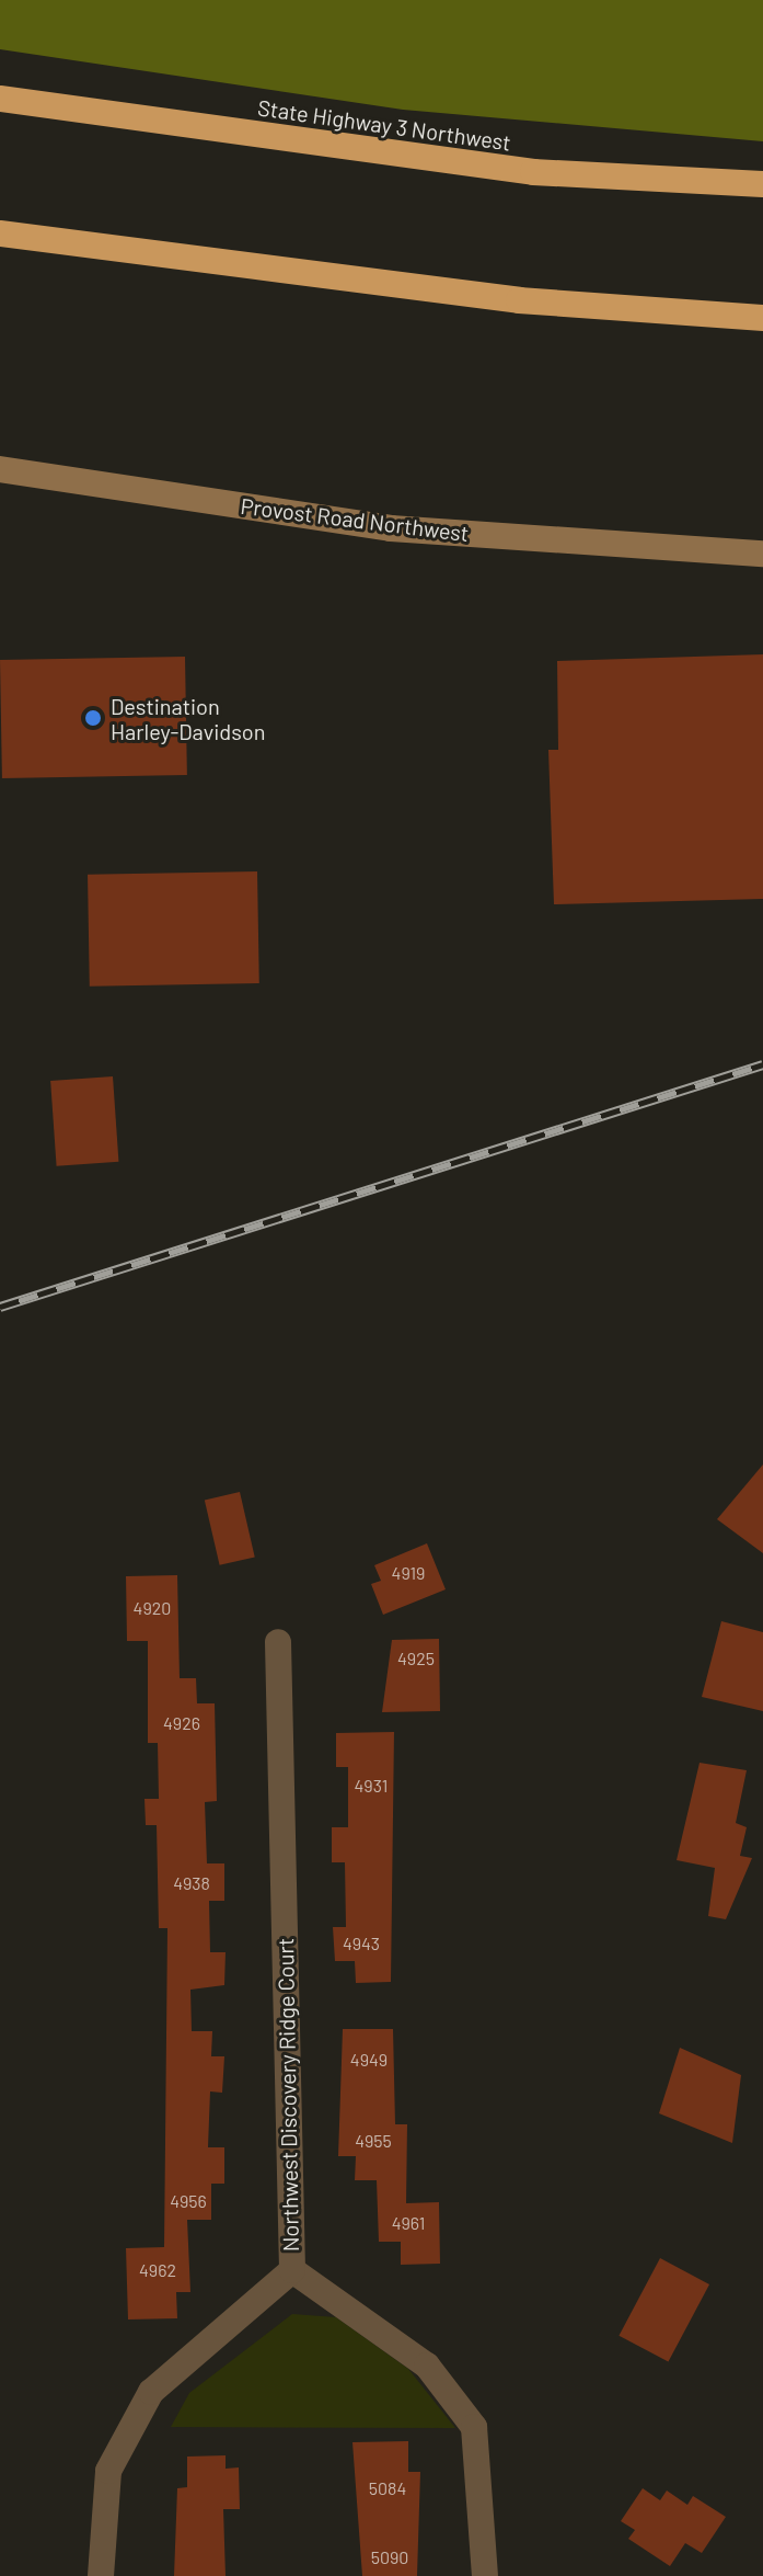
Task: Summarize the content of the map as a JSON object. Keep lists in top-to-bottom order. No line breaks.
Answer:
{"streets":{"highway":["State Highway 3 Northwest"],"street":["Provost Road Northwest","Northwest Discovery Ridge Court"]},"places":["Destination Harley-Davidson"],"house_numbers":["4919","4920","4925","4926","4931","4938","4943","4949","4955","4956","4961","4962","5084","5090"]}
